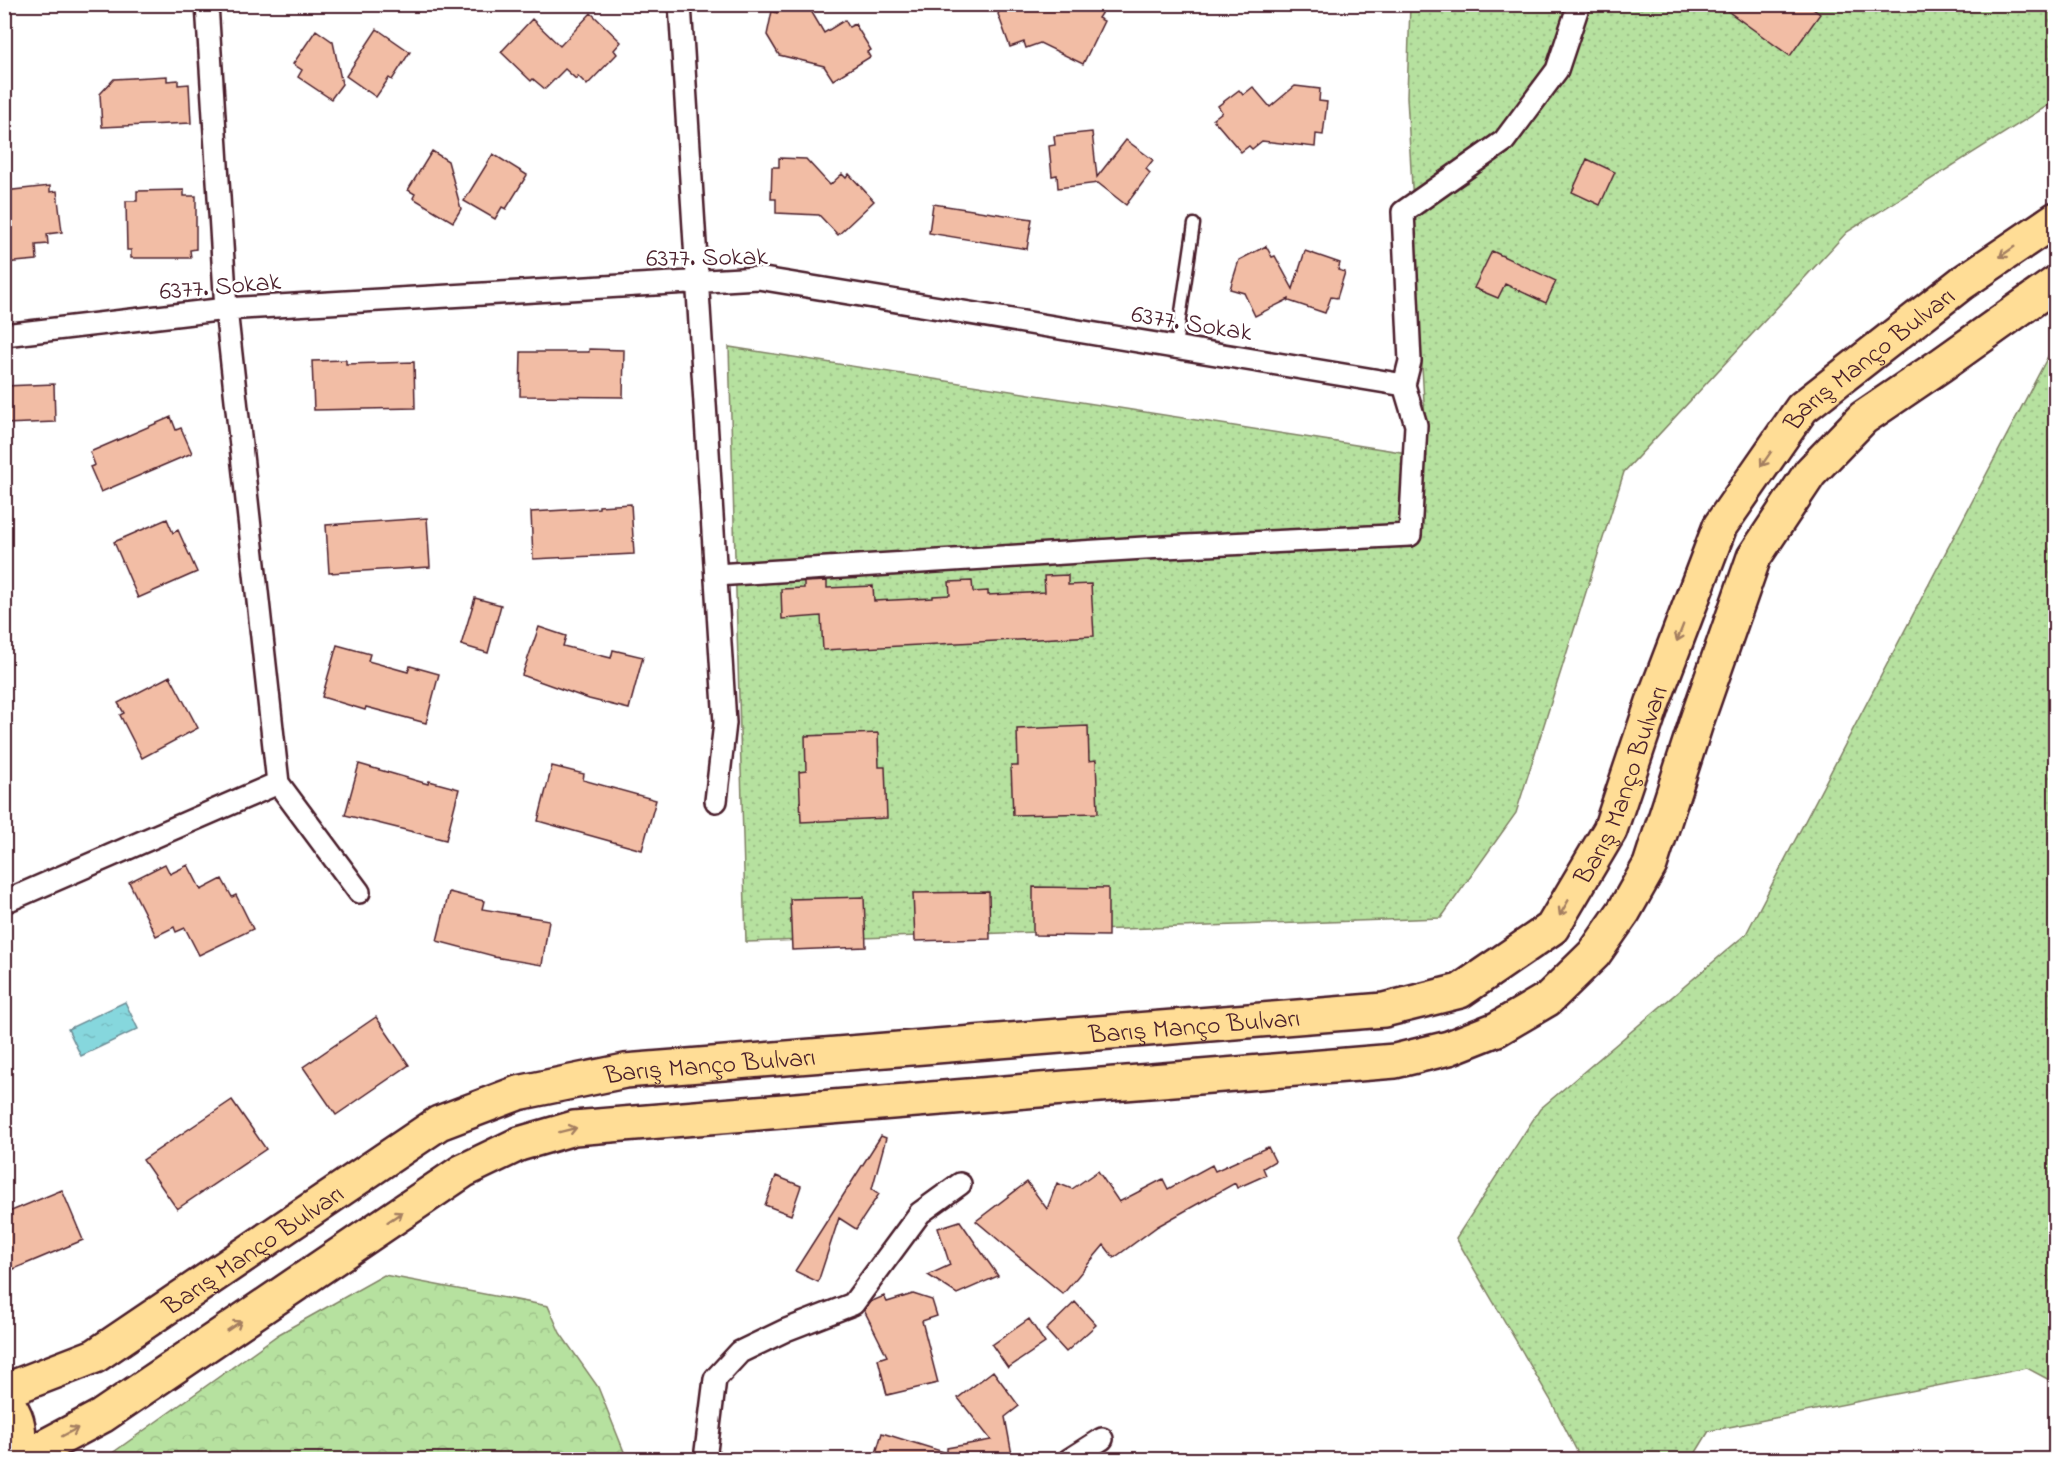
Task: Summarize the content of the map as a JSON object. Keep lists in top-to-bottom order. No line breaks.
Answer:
{"streets":{"main road":["Barış Manço Bulvarı"],"street":["6377. Sokak"]}}
